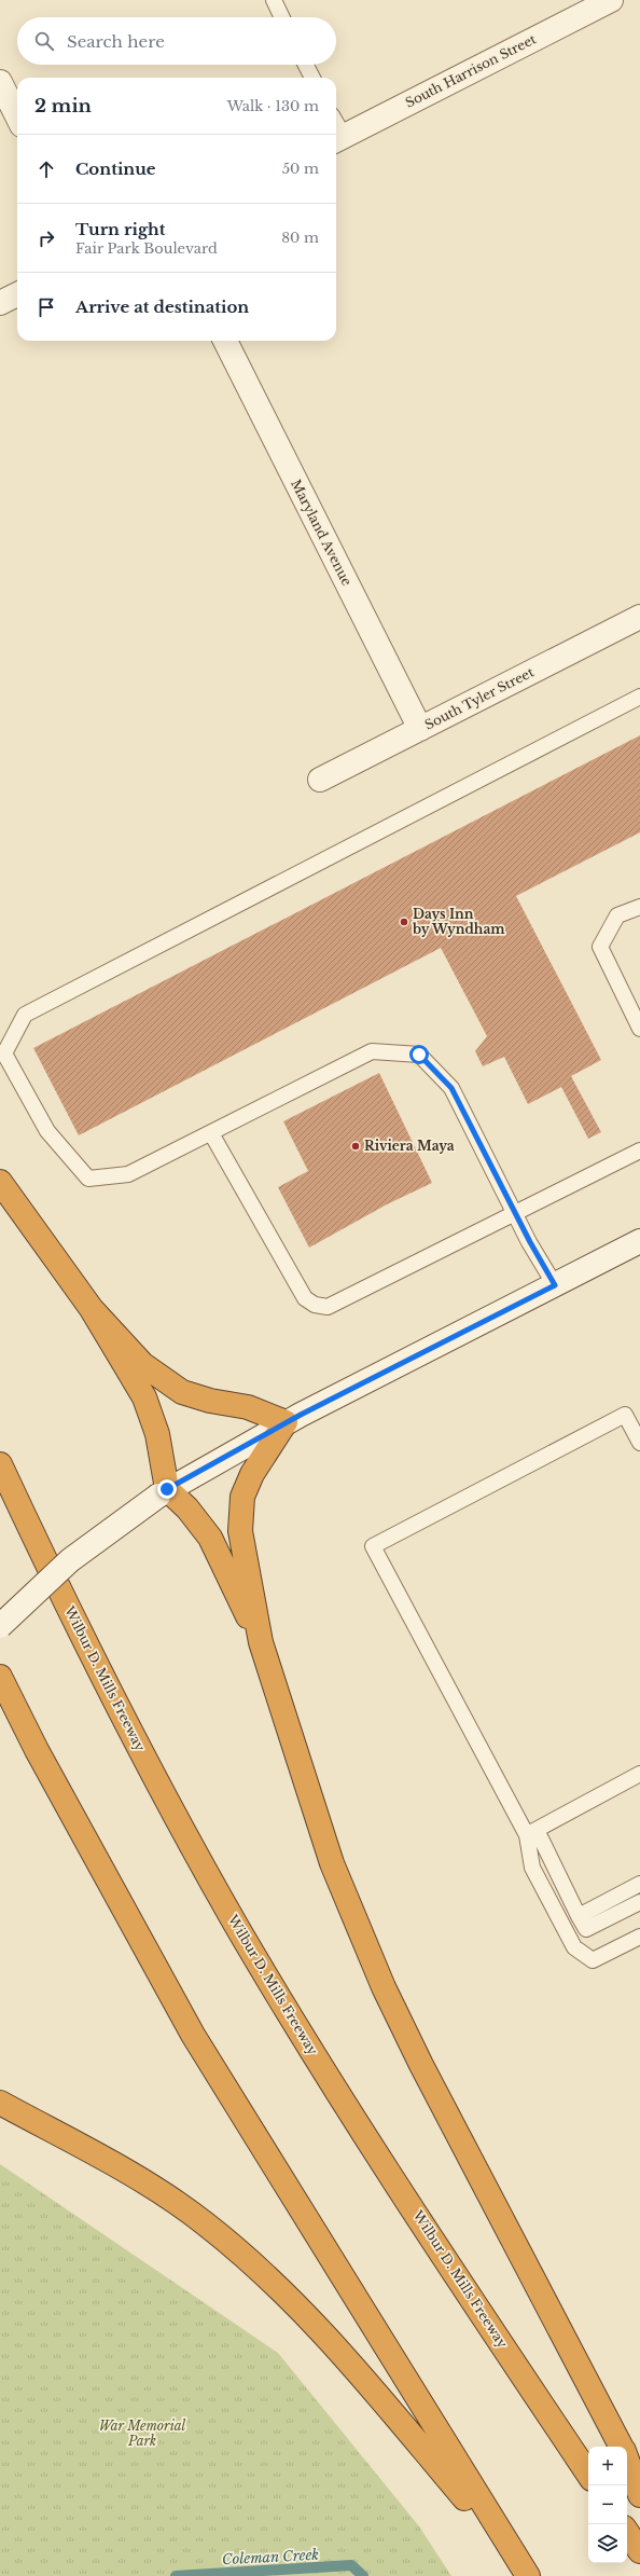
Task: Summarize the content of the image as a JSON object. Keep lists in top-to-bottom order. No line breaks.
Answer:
{"streets":{"highway":["Wilbur D. Mills Freeway"],"street":["South Harrison Street","Maryland Avenue","South Tyler Street"]},"crossings":[["Maryland Avenue","South Tyler Street"]],"water":["Coleman Creek"],"parks":["War Memorial Park"],"places":["Days Inn by Wyndham","Riviera Maya"],"page":{"search":"Search here","heading":["2 min","Walk · 130 m"],"list":[["Continue","50 m"],["Turn right","Fair Park Boulevard","80 m"],"Arrive at destination"],"map_buttons":["+","−"]}}
